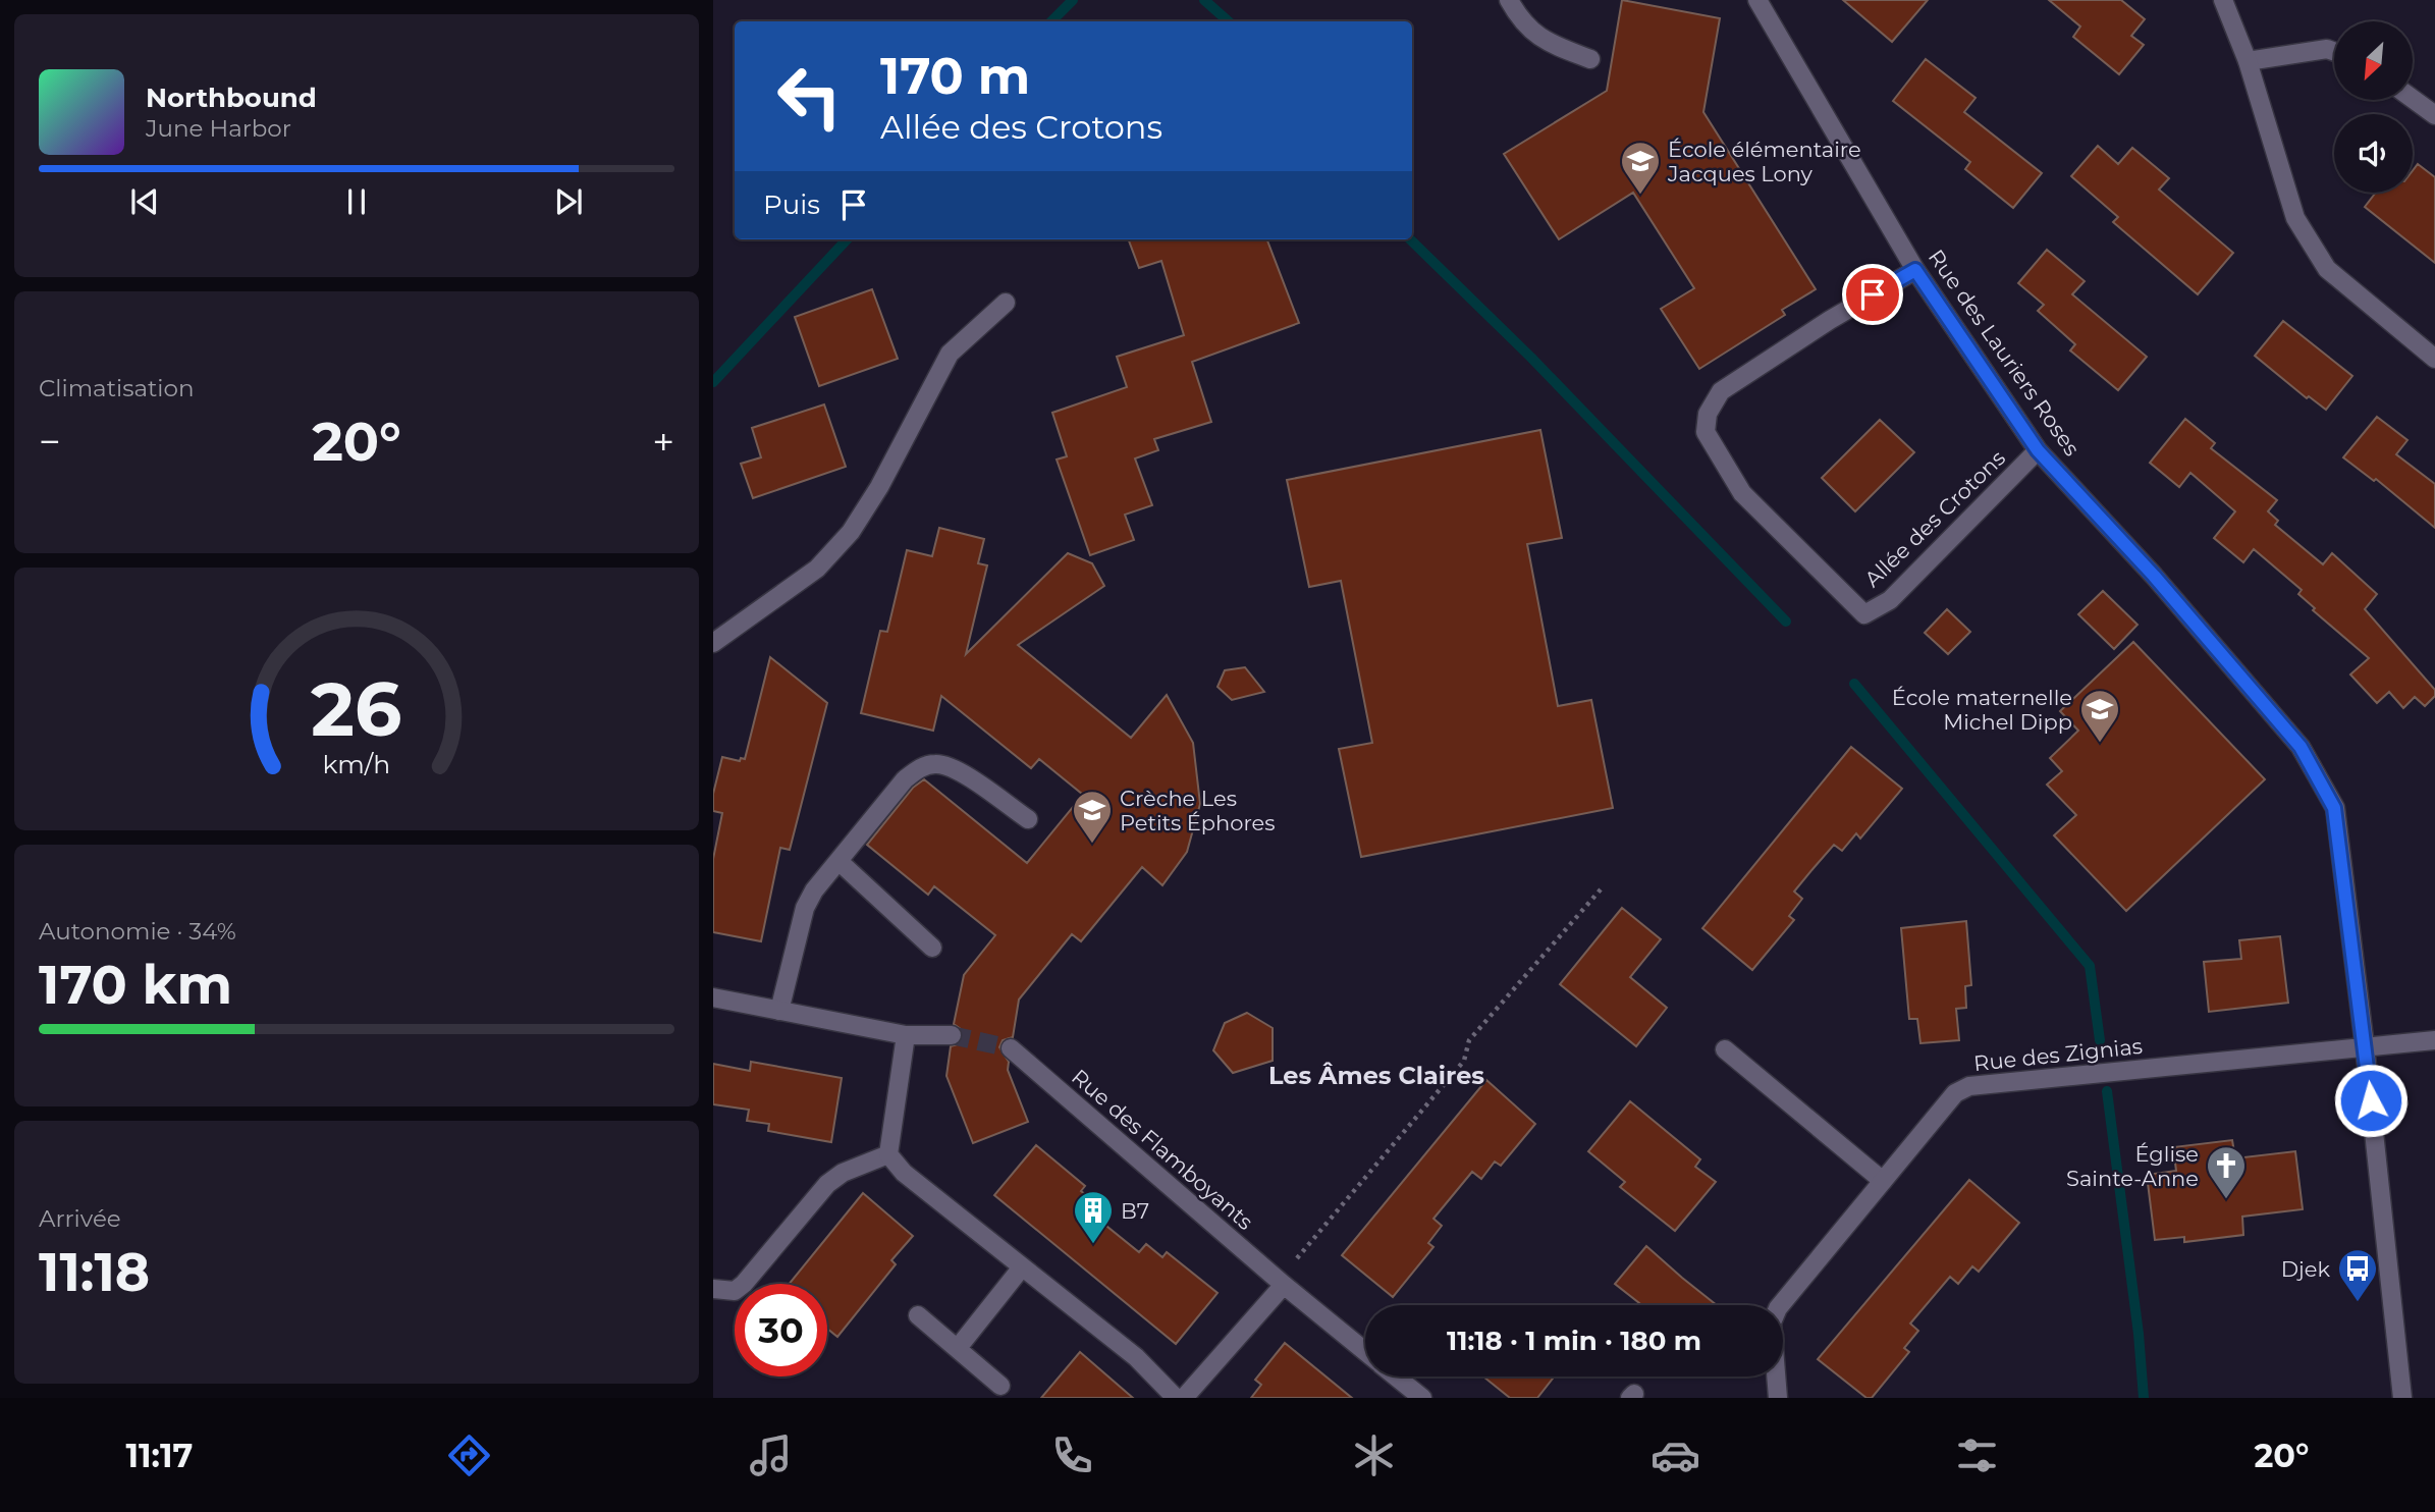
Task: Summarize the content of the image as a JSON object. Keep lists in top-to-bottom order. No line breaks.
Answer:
{"streets":{"street":["Rue des Lauriers Roses","Allée des Crotons","Rue des Zignias","Rue des Flamboyants"]},"crossings":[["Rue des Lauriers Roses","Allée des Crotons"],["Rue des Lauriers Roses","Rue des Zignias"]],"districts":["Les Âmes Claires"],"places":{"school or university":["École élémentaire Jacques Lony","École maternelle Michel Dipp","Crèche Les Petits Éphores"],"church":["Église Sainte-Anne"],"building":["B7"],"bus stop":["Djek"]},"north":"bottom left","page":{"turn":["170 m","Allée des Crotons"],"song":["Northbound","June Harbor"],"then":"Puis","tile":["Climatisation",["Autonomie · 34%","170 km"],["Arrivée","11:18"]],"heat":["−","20°","+"],"limit":"30","trip":"11:18 · 1 min · 180 m","tabs":["11:17","20°"],"gauge":["26","km/h"]}}
